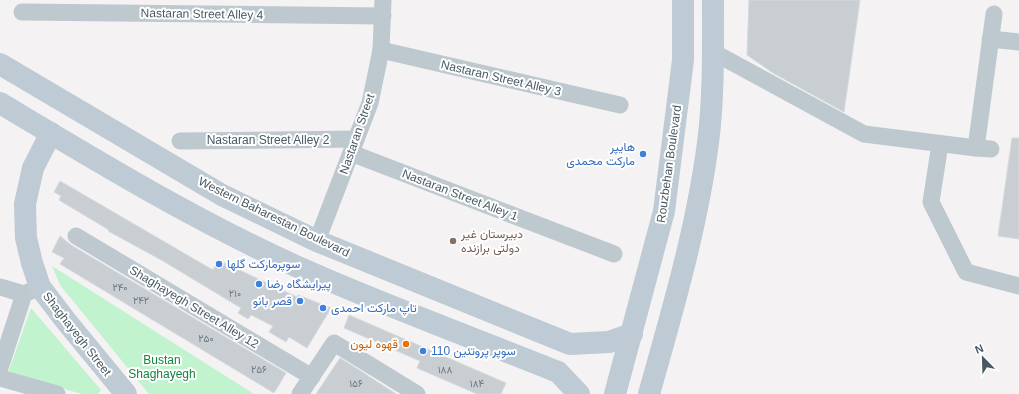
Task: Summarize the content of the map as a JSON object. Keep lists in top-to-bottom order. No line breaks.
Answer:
{"streets":{"street":["Nastaran Street Alley 4","Nastaran Street Alley 3","Nastaran Street","Nastaran Street Alley 2","Rouzbehan Boulevard","Nastaran Street Alley 1","Western Baharestan Boulevard","Shaghayegh Street Alley 12","Shaghayegh Street"]},"crossings":[["Nastaran Street Alley 4","Nastaran Street"],["Nastaran Street Alley 3","Nastaran Street"],["Nastaran Street","Nastaran Street Alley 2"],["Nastaran Street","Nastaran Street Alley 1"],["Nastaran Street","Western Baharestan Boulevard"],["Nastaran Street Alley 2","Nastaran Street Alley 1"],["Rouzbehan Boulevard","Western Baharestan Boulevard"]],"parks":["Bustan Shaghayegh"],"places":["هایپر مارکت محمدی","دبیرستان غیر دولتی برازنده","سوپرمارکت گلها","پیرایشگاه رضا","قصر بانو","تاپ مارکت احمدی","قهوه لیون","سوپر پروتئین 110"],"house_numbers":["۲۴۰","۲۱۰","۲۴۲","۲۵۰","۲۵۶","۱۸۸","۱۵۶","۱۸۴"],"north":"top left"}
